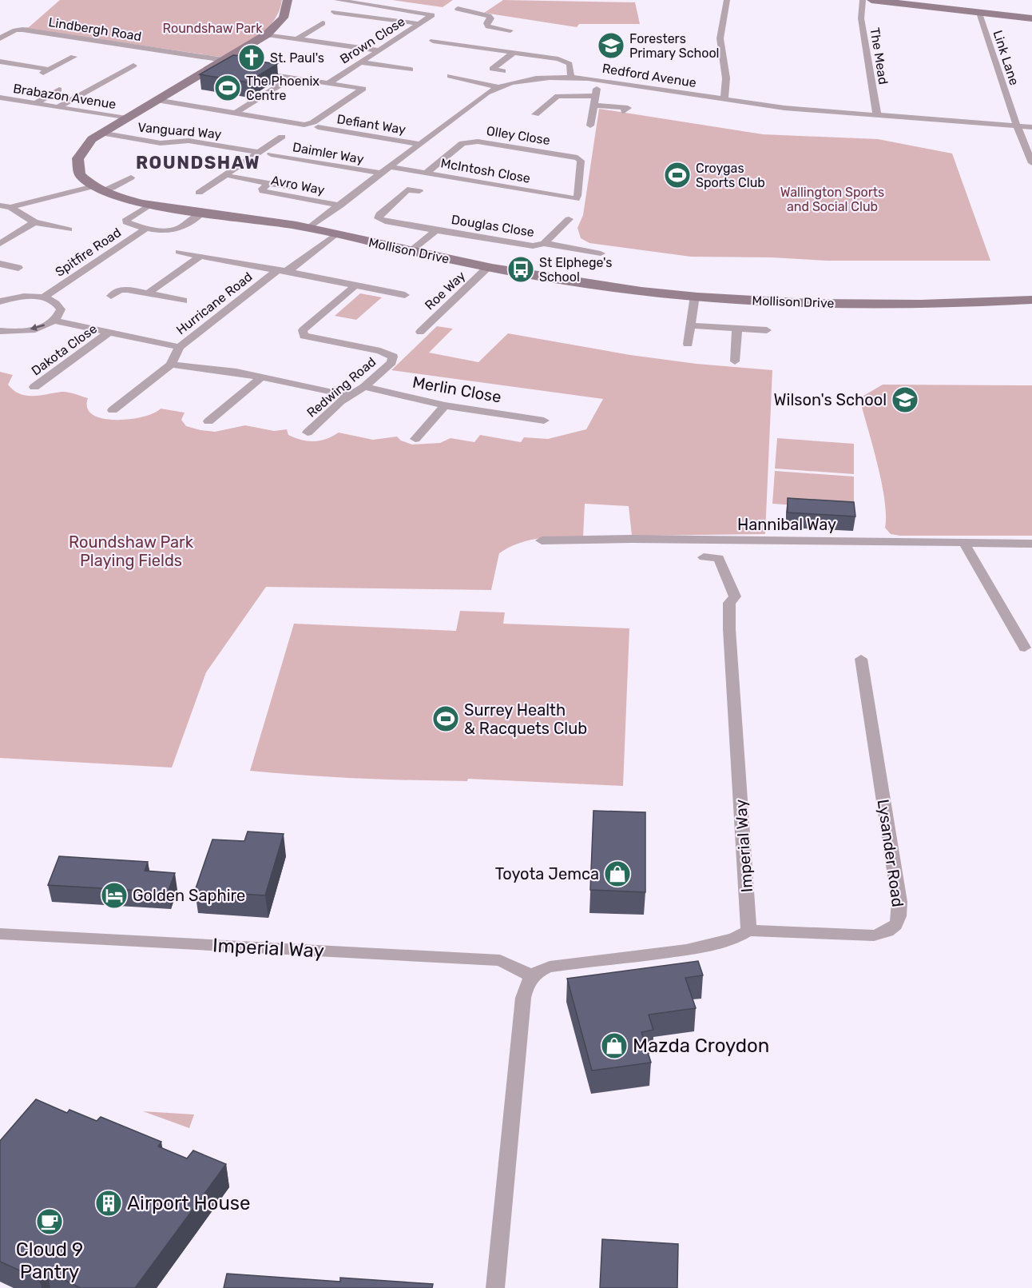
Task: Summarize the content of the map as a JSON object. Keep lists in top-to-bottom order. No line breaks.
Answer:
{"streets":{"main road":["Mollison Drive"],"street":["Lindbergh Road","Brown Close","The Mead","Link Lane","Redford Avenue","Brabazon Avenue","Defiant Way","Vanguard Way","Olley Close","Daimler Way","McIntosh Close","Avro Way","Douglas Close","Spitfire Road","Roe Way","Hurricane Road","Dakota Close","Redwing Road","Merlin Close","Hannibal Way","Imperial Way","Lysander Road"]},"crossings":[["The Mead","Redford Avenue"],["Link Lane","Redford Avenue"],["Redford Avenue","Defiant Way"],["Redford Avenue","Daimler Way"],["Redford Avenue","McIntosh Close"],["Redford Avenue","Avro Way"],["Redford Avenue","Mollison Drive"],["Olley Close","McIntosh Close"],["Mollison Drive","Spitfire Road"],["Mollison Drive","Roe Way"],["Mollison Drive","Hurricane Road"],["Redwing Road","Merlin Close"],["Imperial Way","Lysander Road"]],"districts":["ROUNDSHAW"],"parks":["Roundshaw Park","Wallington Sports and Social Club","Roundshaw Park Playing Fields"],"places":{"school or university":["Foresters Primary School","Wilson's School"],"church":["St. Paul's"],"sports":["The Phoenix Centre","Croygas Sports Club","Surrey Health & Racquets Club"],"bus stop":["St Elphege's School"],"shop":["Toyota Jemca","Mazda Croydon"],"hotel":["Golden Saphire"],"building":["Airport House"],"cafe":["Cloud 9 Pantry"]}}
